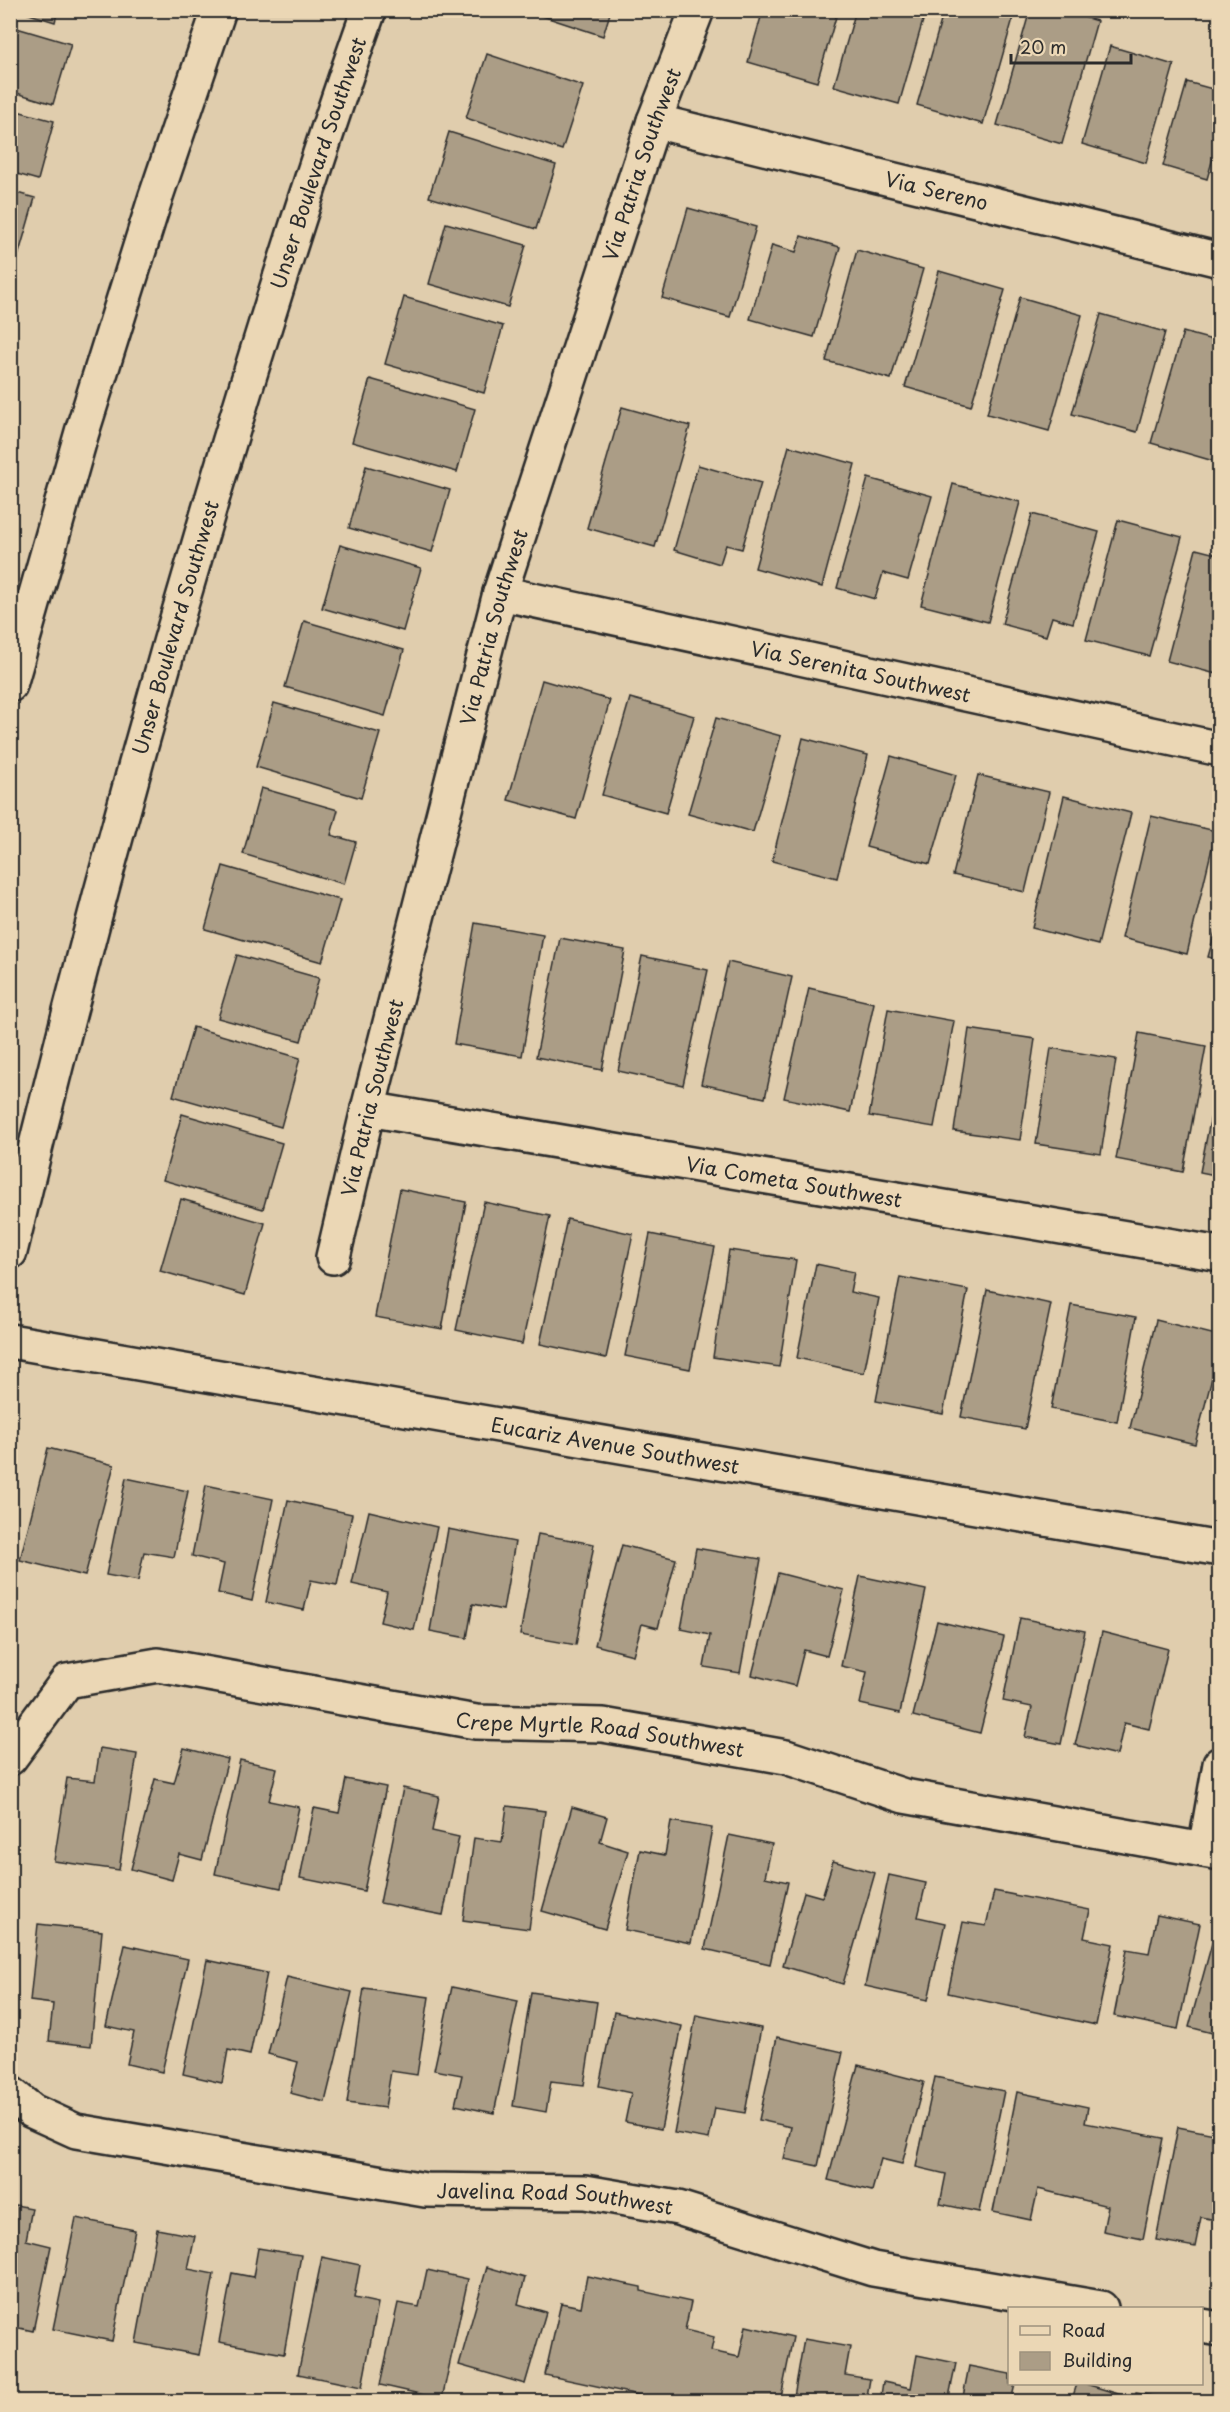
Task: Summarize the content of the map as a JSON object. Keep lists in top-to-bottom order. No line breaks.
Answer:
{"streets":{"street":["Unser Boulevard Southwest","Via Patria Southwest","Via Sereno","Via Serenita Southwest","Via Cometa Southwest","Eucariz Avenue Southwest","Crepe Myrtle Road Southwest","Javelina Road Southwest"]},"crossings":[["Via Patria Southwest","Via Sereno"],["Via Patria Southwest","Via Serenita Southwest"],["Via Patria Southwest","Via Cometa Southwest"]],"legend":["Road","Building"],"scale_bar":"20 m"}
